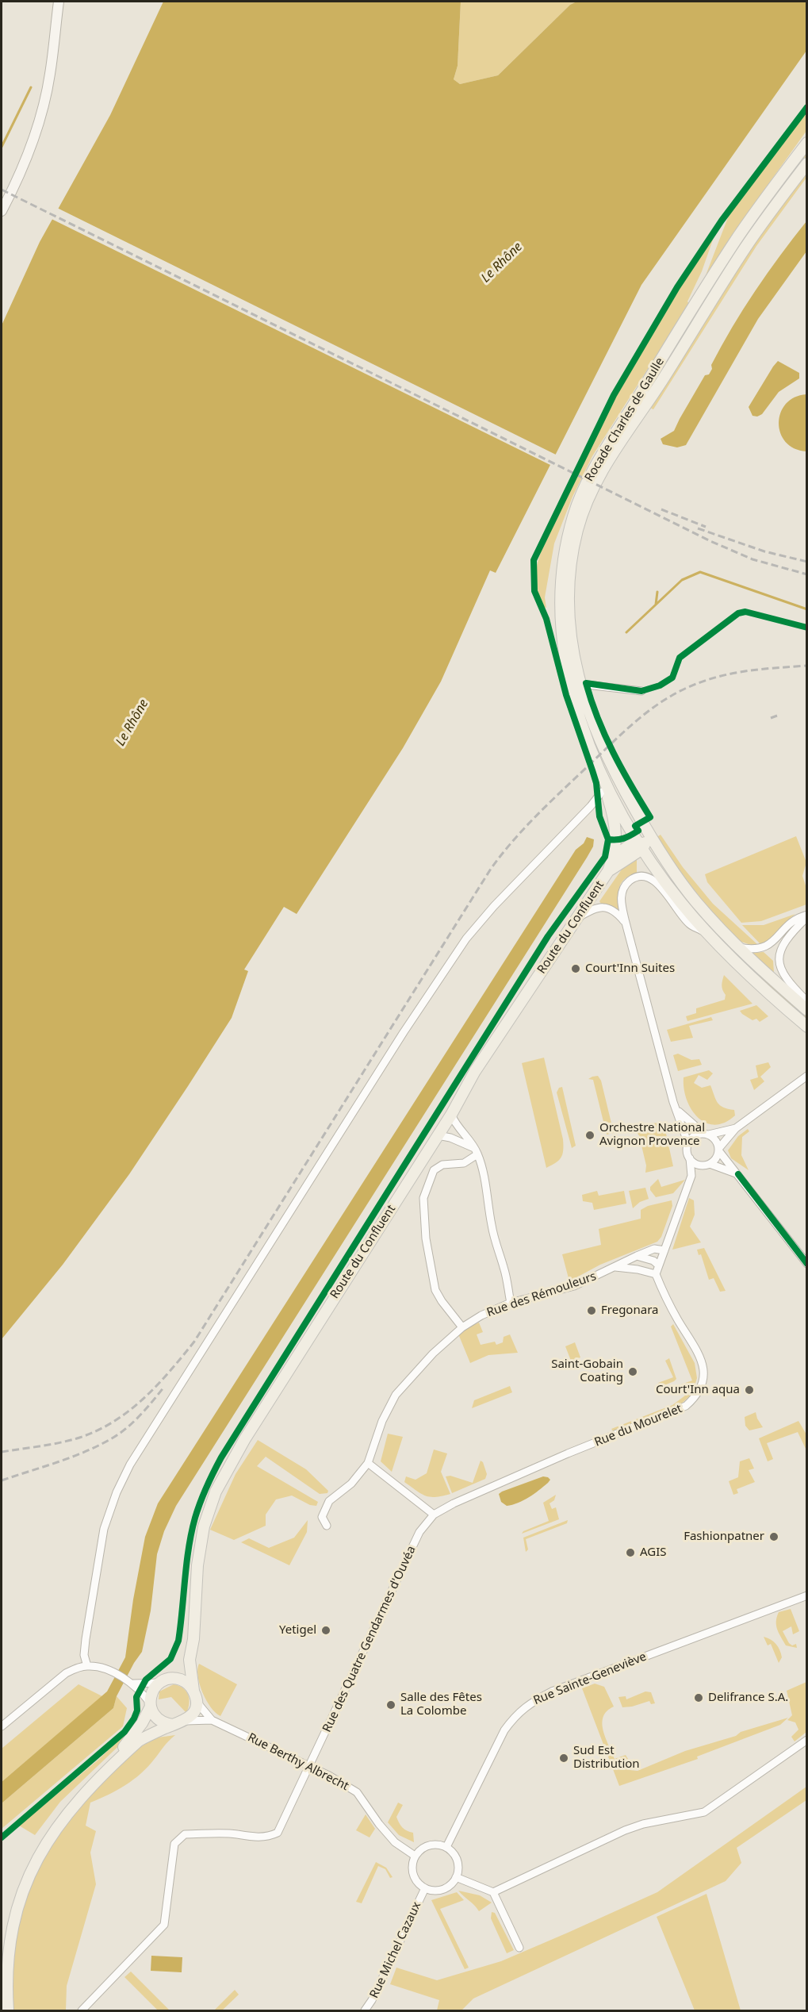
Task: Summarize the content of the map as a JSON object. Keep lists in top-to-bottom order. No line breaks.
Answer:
{"streets":{"main road":["Rocade Charles de Gaulle","Route du Confluent"],"street":["Rue des Rémouleurs","Rue du Mourelet","Rue des Quatre Gendarmes d'Ouvéa","Rue Sainte-Geneviève","Rue Berthy Albrecht","Rue Michel Cazaux"]},"crossings":[["Route du Confluent","Rue Berthy Albrecht"],["Rue du Mourelet","Rue des Quatre Gendarmes d'Ouvéa"],["Rue des Quatre Gendarmes d'Ouvéa","Rue Berthy Albrecht"],["Rue Sainte-Geneviève","Rue Berthy Albrecht"],["Rue Sainte-Geneviève","Rue Michel Cazaux"],["Rue Berthy Albrecht","Rue Michel Cazaux"]],"water":["Le Rhône"],"places":["Court'Inn Suites","Orchestre National Avignon Provence","Fregonara","Saint-Gobain Coating","Court'Inn aqua","Fashionpatner","AGIS","Yetigel","Delifrance S.A.","Salle des Fêtes La Colombe","Sud Est Distribution"]}
